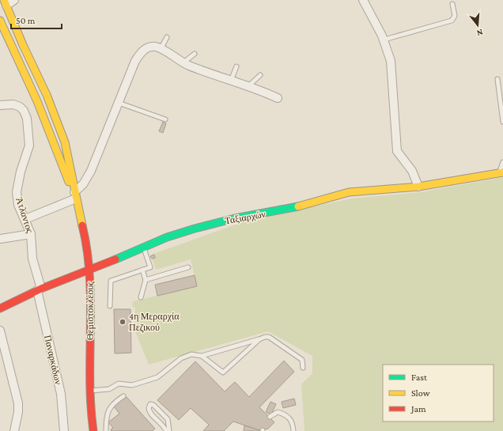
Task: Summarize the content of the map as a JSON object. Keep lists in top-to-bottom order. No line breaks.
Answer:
{"streets":{"street":["Άτλαντος","Ταξιαρχών","Θεμιστοκλέους","Παναρκάδων"]},"crossings":[["Άτλαντος","Ταξιαρχών"],["Άτλαντος","Παναρκάδων"],["Ταξιαρχών","Θεμιστοκλέους"],["Ταξιαρχών","Παναρκάδων"]],"places":["4η Μεραρχία Πεζικού"],"legend":["Fast","Slow","Jam"],"scale_bar":"50 m","north":"bottom"}
